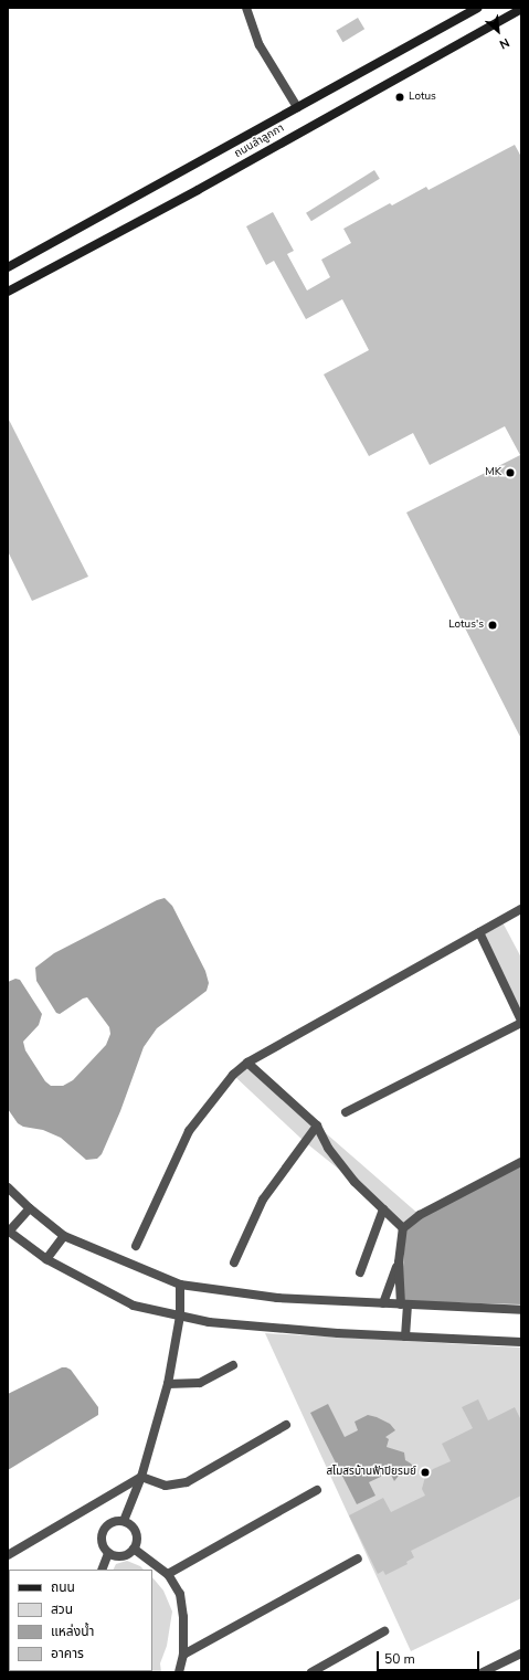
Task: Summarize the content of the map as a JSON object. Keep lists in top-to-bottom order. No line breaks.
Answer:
{"streets":{"main road":["ถนนลำลูกกา"]},"places":["Lotus","MK","Lotus's","สโมสรบ้านฟ้าปิยรมย์"],"legend":["ถนน","สวน","แหล่งน้ำ","อาคาร"],"scale_bar":"50 m","north":"bottom right"}
